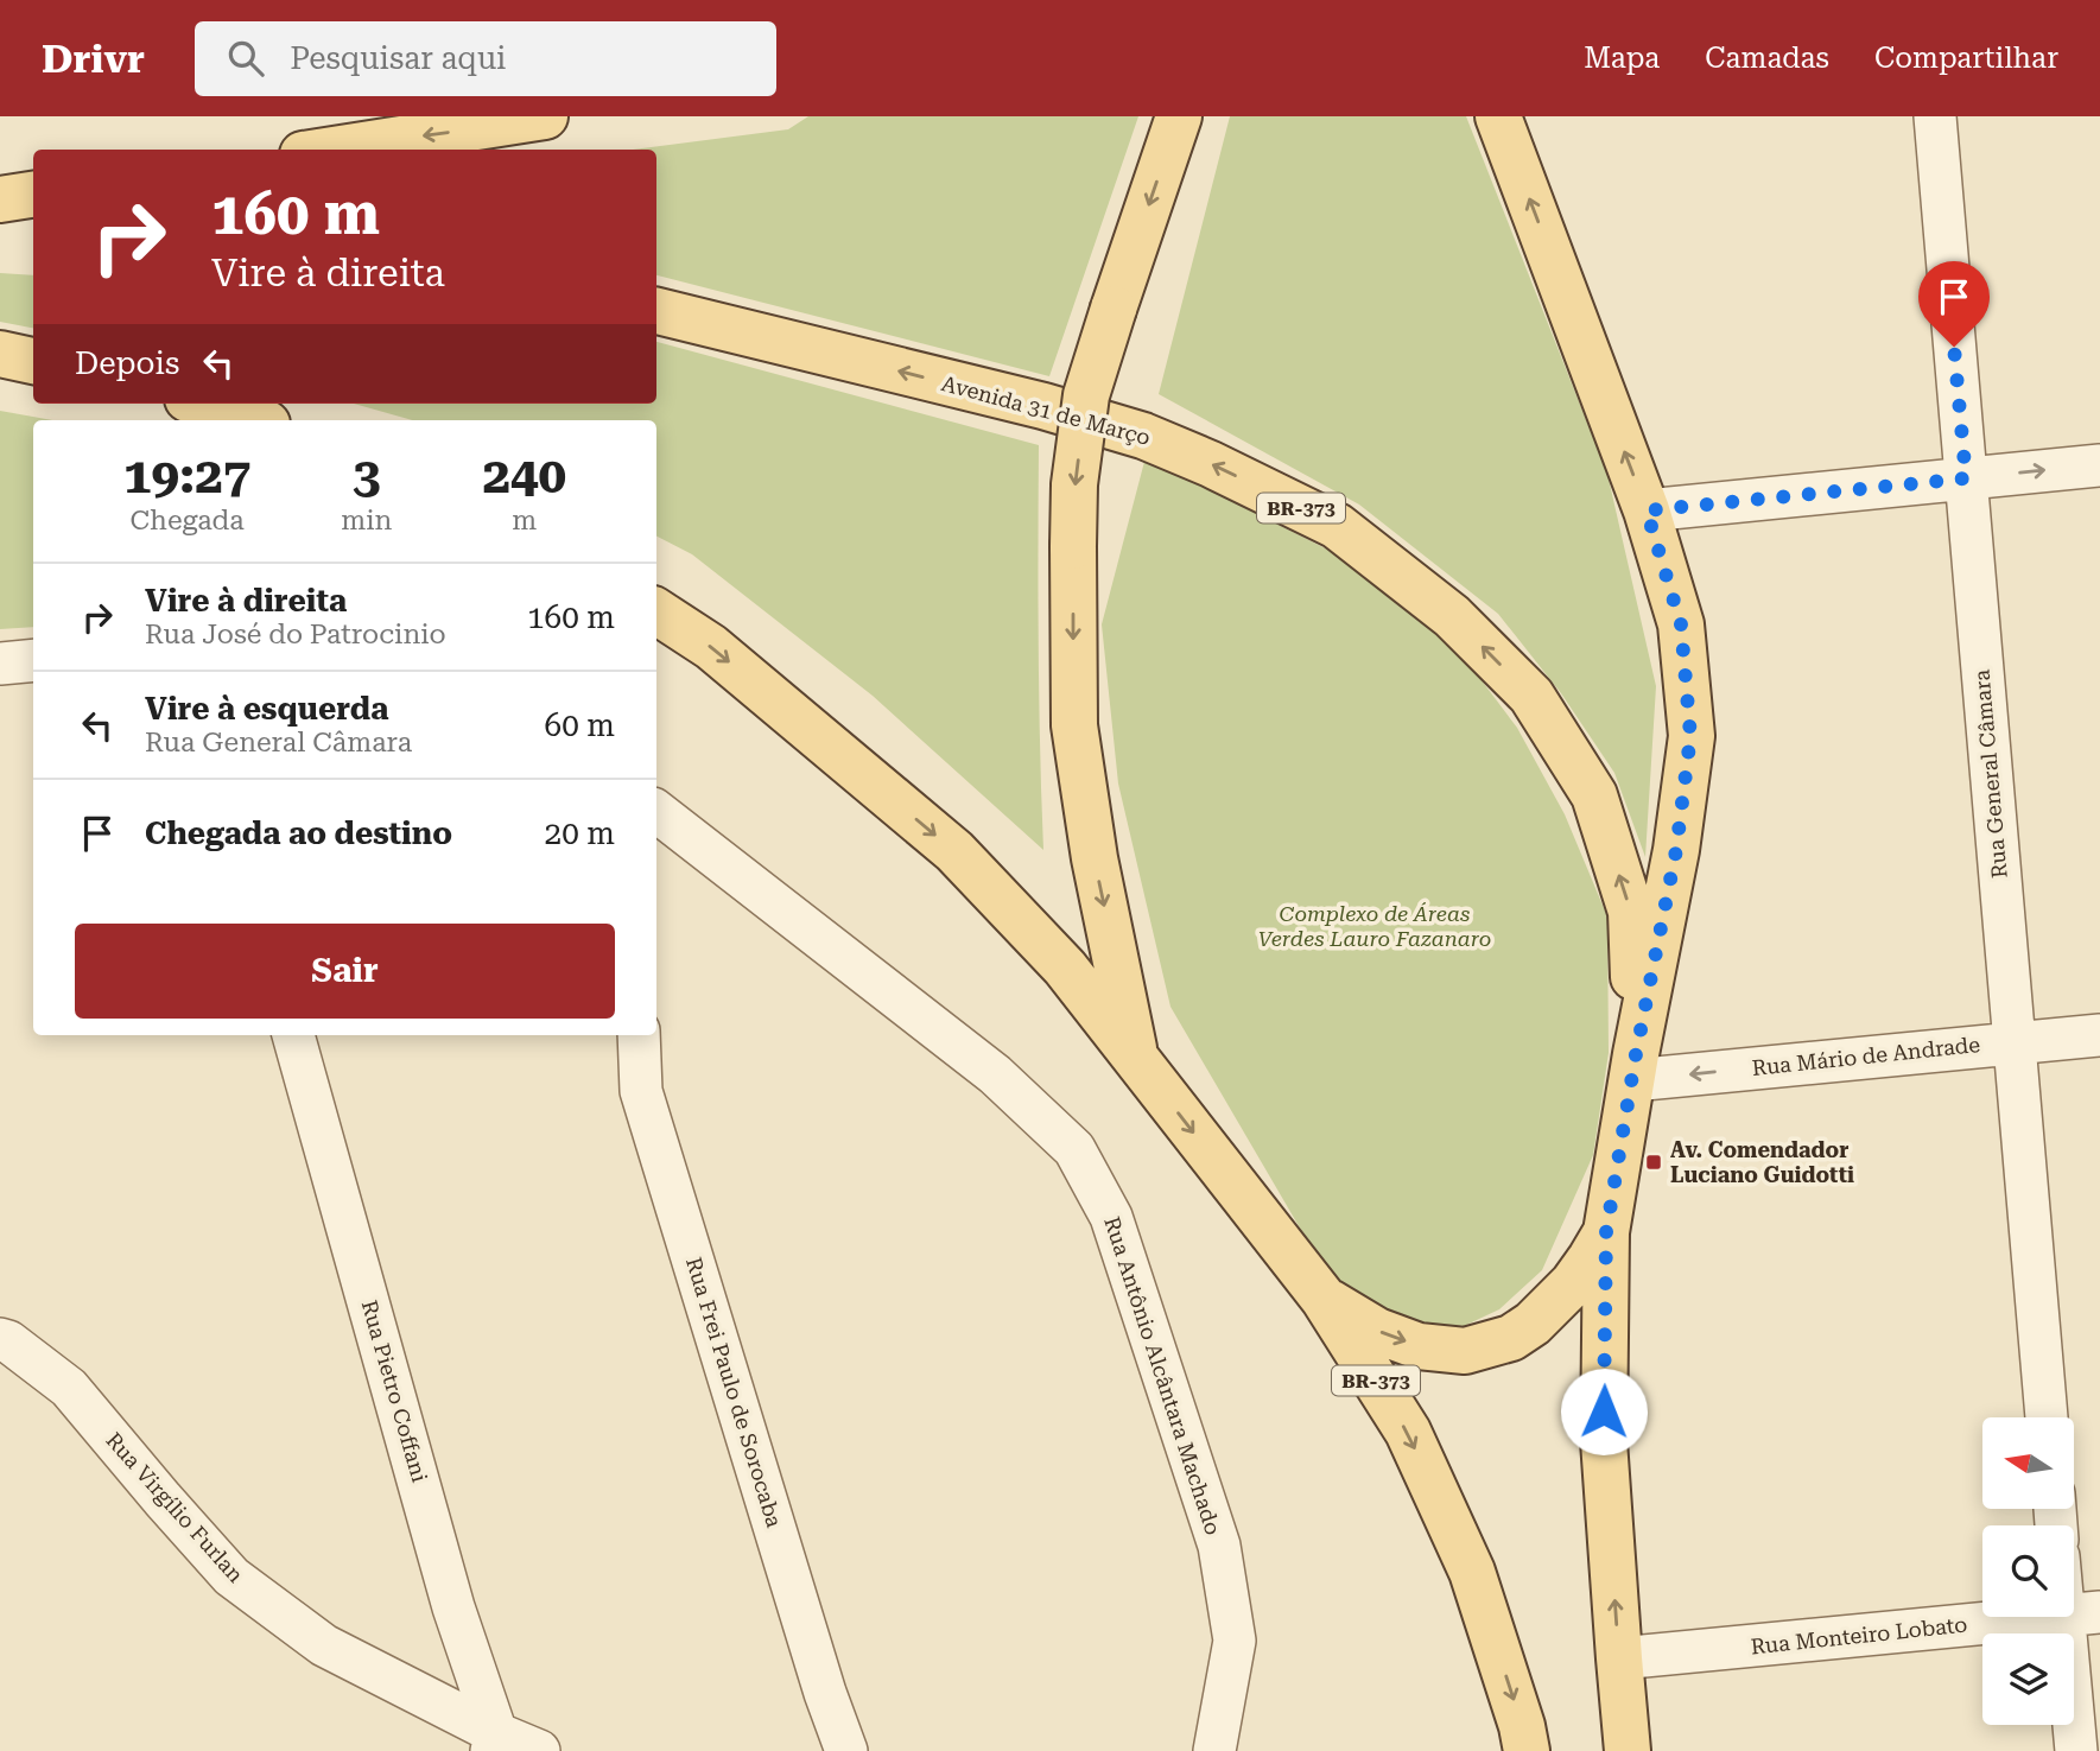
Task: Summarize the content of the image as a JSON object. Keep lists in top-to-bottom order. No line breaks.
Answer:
{"streets":{"main road":["Avenida 31 de Março","BR-373"],"street":["Rua General Câmara","Rua Mário de Andrade","Rua Antônio Alcântara Machado","Rua Pietro Coffani","Rua Frei Paulo de Sorocaba","Rua Virgílio Furlan","Rua Monteiro Lobato"]},"crossings":[["Avenida 31 de Março","BR-373"],["Avenida 31 de Março","Rua Mário de Andrade"],["BR-373","Rua Mário de Andrade"],["BR-373","Rua Monteiro Lobato"],["Rua General Câmara","Rua Mário de Andrade"],["Rua Pietro Coffani","Rua Virgílio Furlan"]],"one_way":["Avenida 31 de Março","Rua Mário de Andrade"],"parks":["Complexo de Áreas Verdes Lauro Fazanaro"],"places":{"transit":["Av. Comendador Luciano Guidotti"]},"north":"left","page":{"header":"Drivr","search":"Pesquisar aqui","nav":["Mapa","Camadas","Compartilhar"],"turn":["160 m","Vire à direita"],"then":"Depois","eta":["19:27","Chegada","3","min","240","m"],"list":[{"name":"Vire à direita","note":"Rua José do Patrocinio","value":"160 m"},{"name":"Vire à esquerda","note":"Rua General Câmara","value":"60 m"},{"name":"Chegada ao destino","value":"20 m"}],"buttons":"Sair"}}
